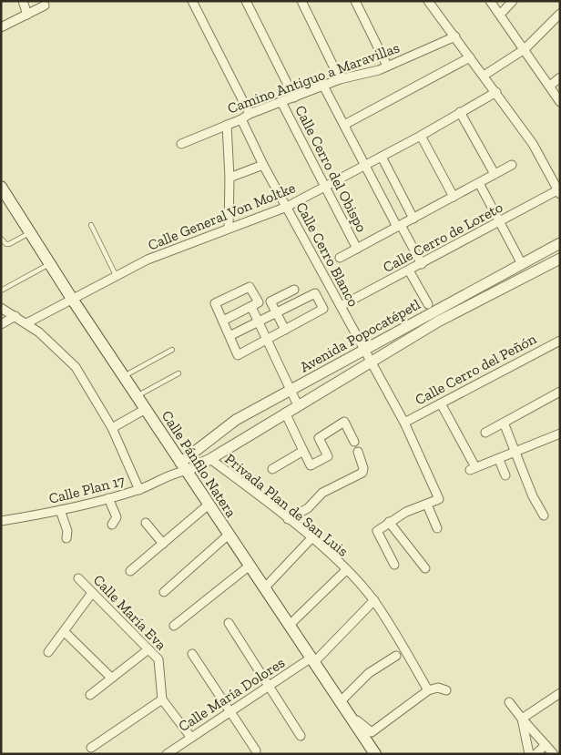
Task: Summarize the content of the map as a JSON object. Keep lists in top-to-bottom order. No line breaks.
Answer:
{"streets":{"main road":["Calle Pánfilo Natera"],"street":["Camino Antiguo a Maravillas","Calle Cerro del Obispo","Calle General Von Moltke","Calle Cerro de Loreto","Calle Cerro Blanco","Avenida Popocatépetl","Calle Cerro del Peñón","Calle Plan 17","Privada Plan de San Luis","Calle María Eva","Calle María Dolores"]},"crossings":[["Camino Antiguo a Maravillas","Calle Cerro del Obispo"],["Camino Antiguo a Maravillas","Calle Cerro Blanco"],["Calle Cerro del Obispo","Calle General Von Moltke"],["Calle General Von Moltke","Calle Cerro Blanco"],["Calle General Von Moltke","Calle Pánfilo Natera"],["Calle Cerro de Loreto","Calle Cerro Blanco"],["Calle Cerro Blanco","Avenida Popocatépetl"],["Calle Cerro Blanco","Calle Cerro del Peñón"],["Avenida Popocatépetl","Calle Pánfilo Natera"],["Avenida Popocatépetl","Calle Plan 17"],["Avenida Popocatépetl","Privada Plan de San Luis"],["Calle Pánfilo Natera","Calle Plan 17"],["Calle Pánfilo Natera","Calle María Dolores"],["Privada Plan de San Luis","Calle María Dolores"]]}
